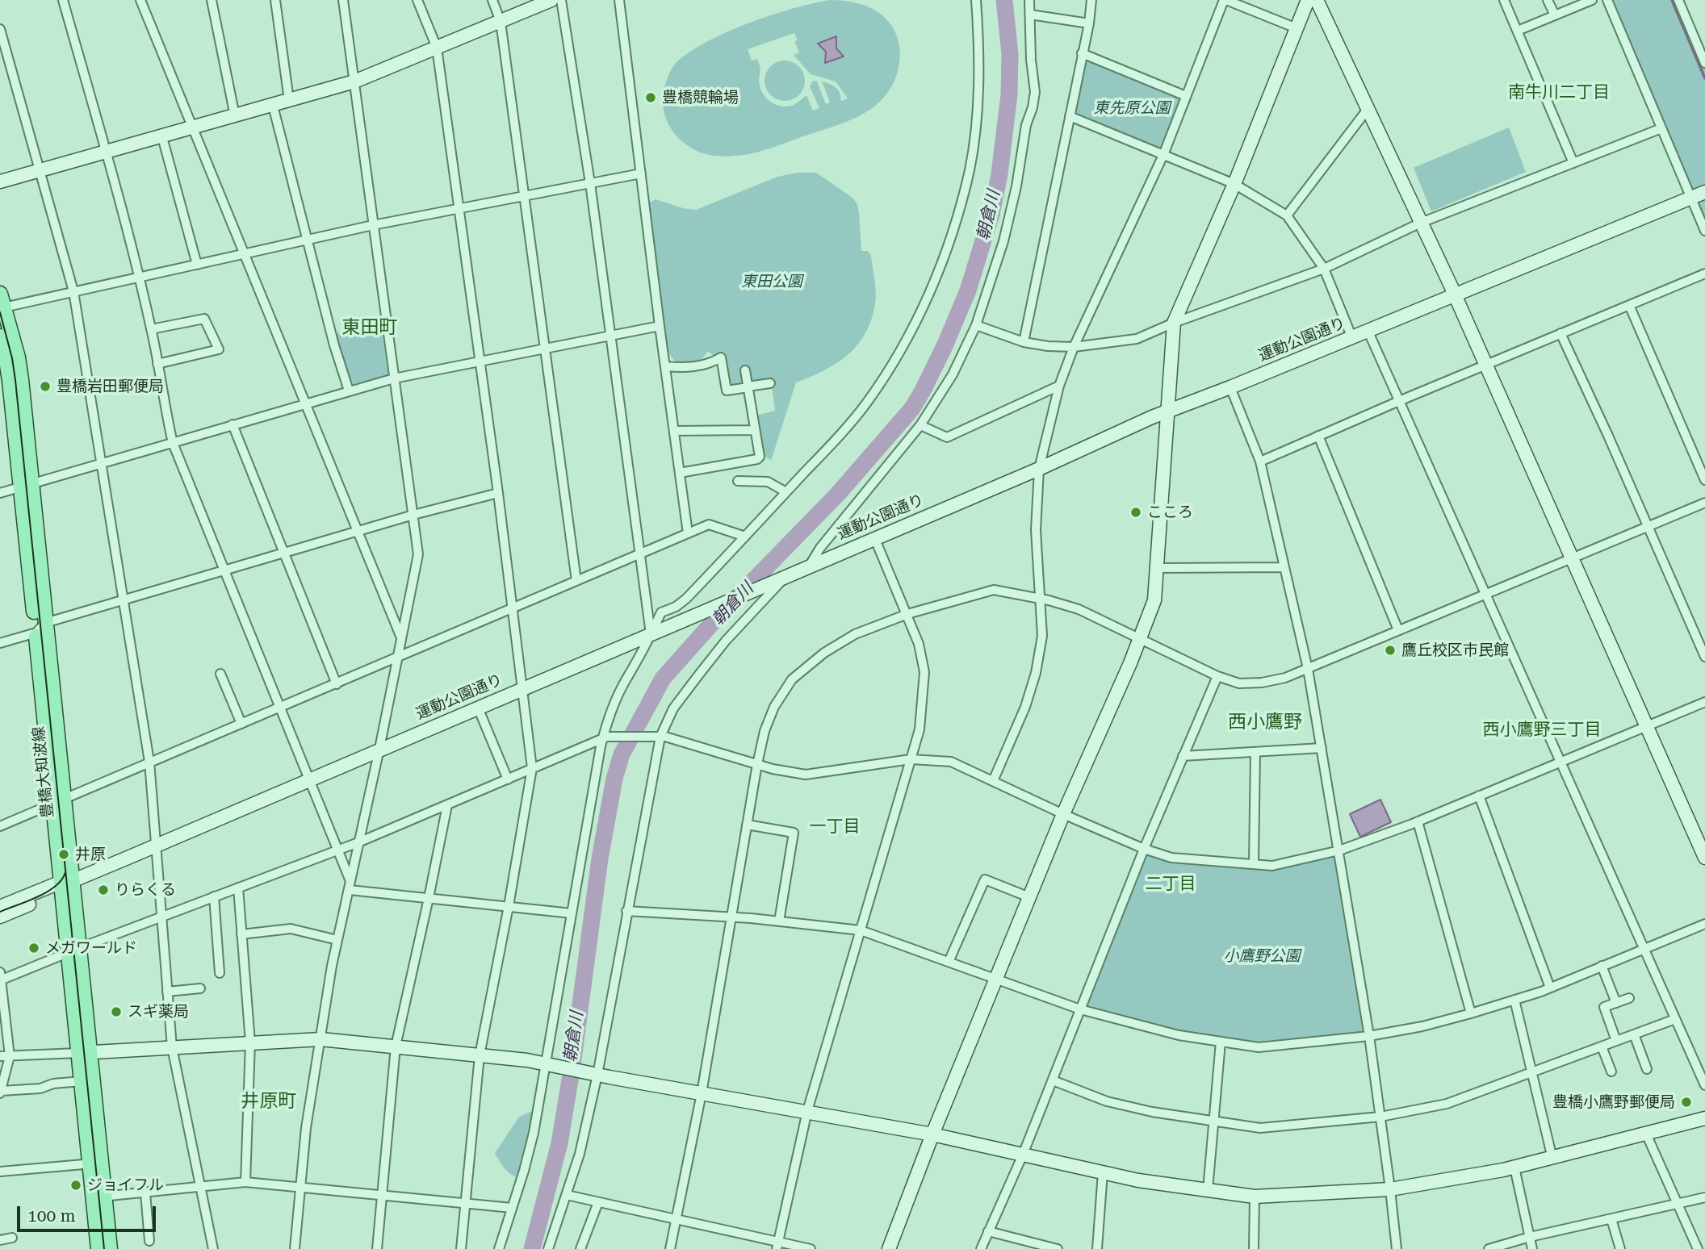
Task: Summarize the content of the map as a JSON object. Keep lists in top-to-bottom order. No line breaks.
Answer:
{"streets":{"main road":["豊橋大知波線"],"street":["運動公園通り"]},"crossings":[["運動公園通り","豊橋大知波線"]],"districts":["南牛川二丁目","東田町","西小鷹野","西小鷹野三丁目","一丁目","二丁目","井原町"],"water":["朝倉川"],"parks":["東先原公園","東田公園","小鷹野公園"],"places":["豊橋競輪場","豊橋岩田郵便局","こころ","鷹丘校区市民館","井原","りらくる","メガワールド","スギ薬局","豊橋小鷹野郵便局","ジョイフル"],"scale_bar":"100 m"}
